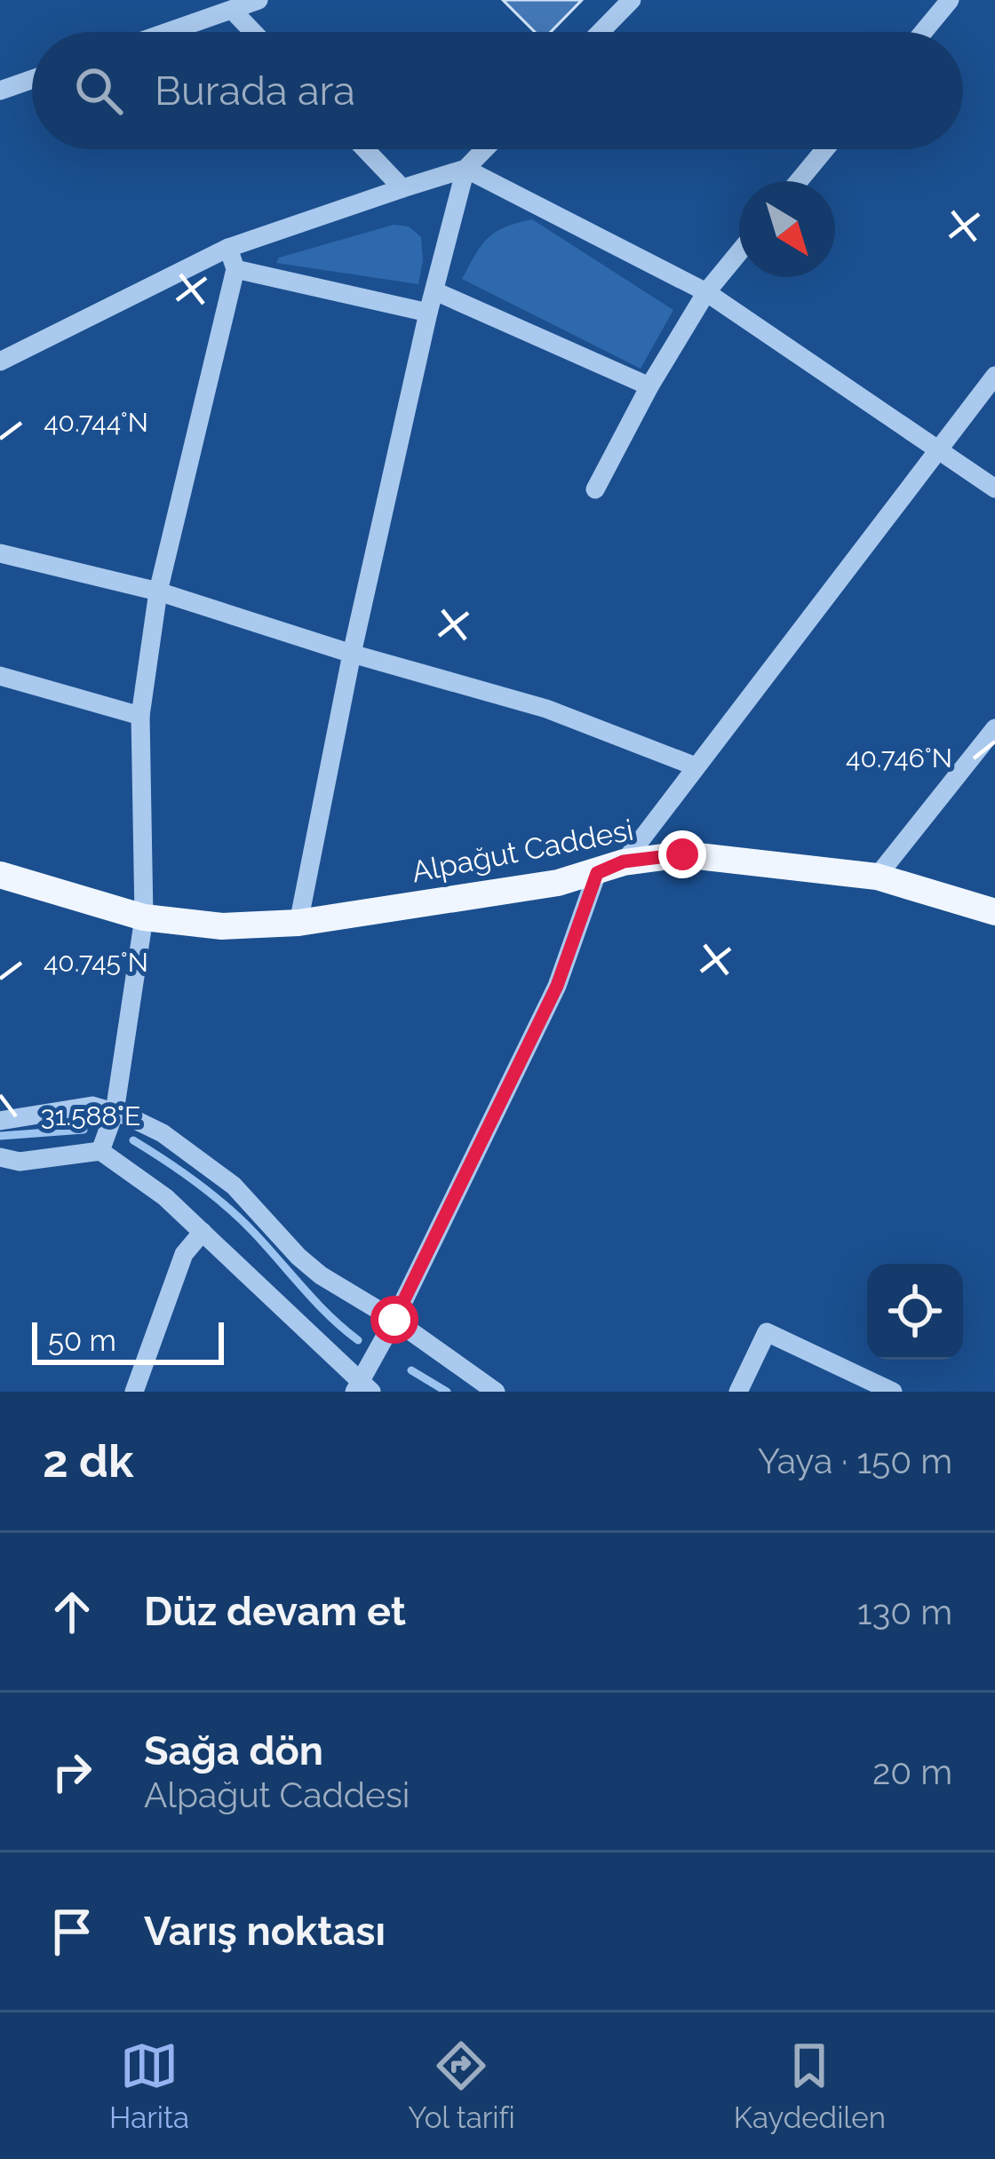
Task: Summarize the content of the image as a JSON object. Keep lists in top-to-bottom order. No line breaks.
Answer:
{"streets":{"main road":["Alpağut Caddesi"]},"scale_bar":"50 m","north":"bottom right","page":{"search":"Burada ara","scale":"50 m","heading":["2 dk","Yaya · 150 m"],"list":[["Düz devam et","130 m"],["Sağa dön","Alpağut Caddesi","20 m"],"Varış noktası"],"nav":["Harita","Yol tarifi","Kaydedilen"]},"coordinates":["40.744°N","40.746°N","40.745°N","31.588°E"]}
